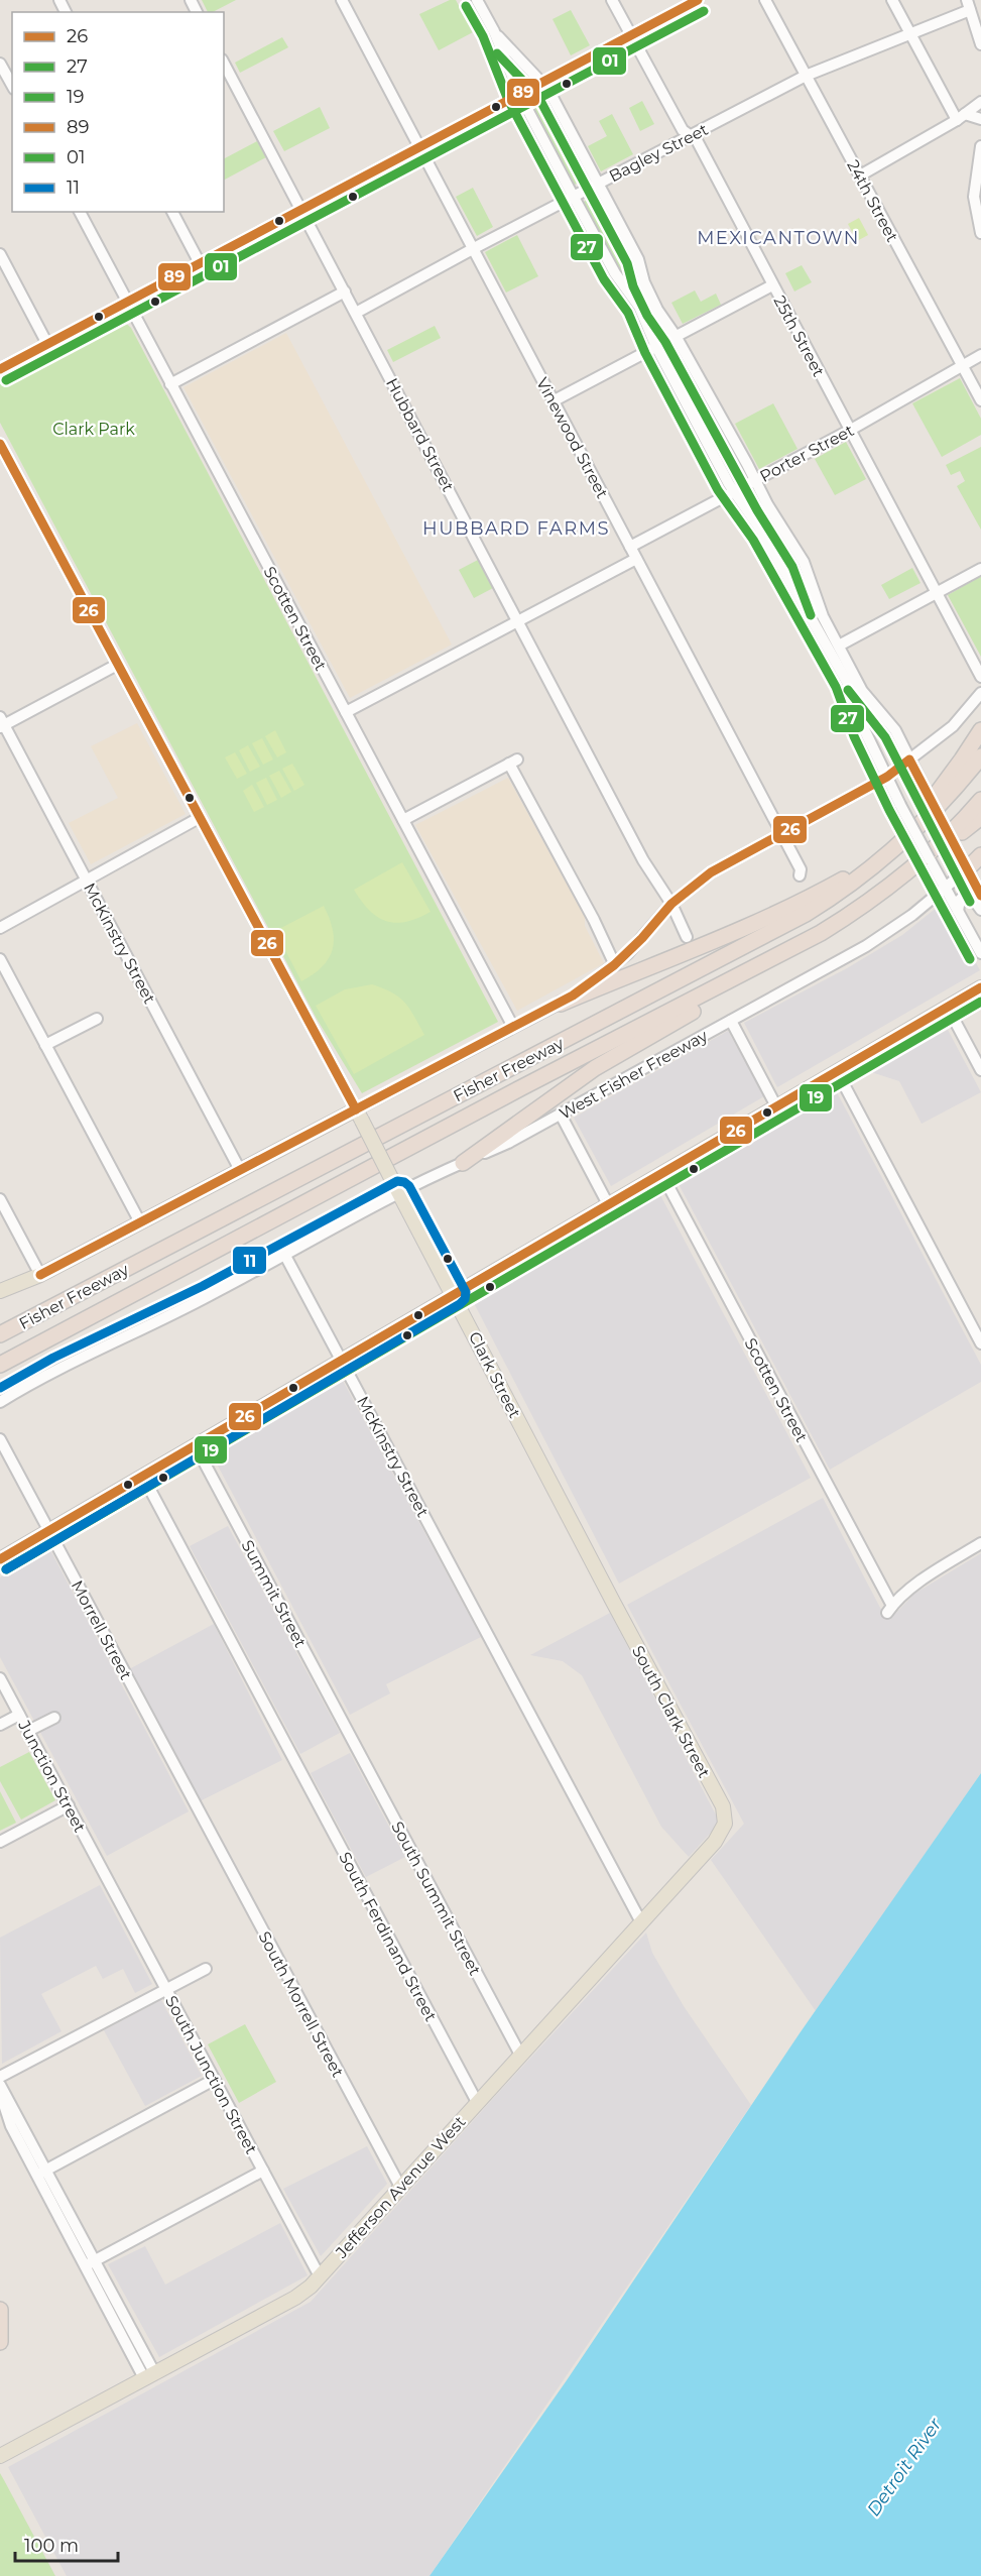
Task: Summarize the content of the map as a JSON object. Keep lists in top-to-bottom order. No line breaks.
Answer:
{"streets":{"highway":["Fisher Freeway"],"main road":["Clark Street","South Clark Street","Jefferson Avenue West"],"street":["Bagley Street","24th Street","25th Street","Hubbard Street","Vinewood Street","Porter Street","Scotten Street","McKinstry Street","West Fisher Freeway","Summit Street","Morrell Street","Junction Street","South Summit Street","South Ferdinand Street","South Morrell Street","South Junction Street"]},"crossings":[["Bagley Street","24th Street"],["Bagley Street","25th Street"],["Bagley Street","Hubbard Street"],["Bagley Street","Vinewood Street"],["24th Street","Porter Street"],["25th Street","Porter Street"],["Vinewood Street","Porter Street"],["McKinstry Street","West Fisher Freeway"],["McKinstry Street","Jefferson Avenue West"],["West Fisher Freeway","Clark Street"],["Clark Street","South Clark Street"],["Summit Street","South Summit Street"],["Morrell Street","South Morrell Street"],["South Clark Street","Jefferson Avenue West"],["Junction Street","South Junction Street"],["South Summit Street","Jefferson Avenue West"],["South Ferdinand Street","Jefferson Avenue West"],["South Morrell Street","Jefferson Avenue West"],["South Junction Street","Jefferson Avenue West"]],"districts":["MEXICANTOWN","HUBBARD FARMS"],"water":["Detroit River"],"parks":["Clark Park"],"lines":["transit line 89","transit line 27","transit line 01","transit line 26","transit line 19","transit line 11"],"legend":["26","27","19","89","01","11"],"scale_bar":"100 m"}
